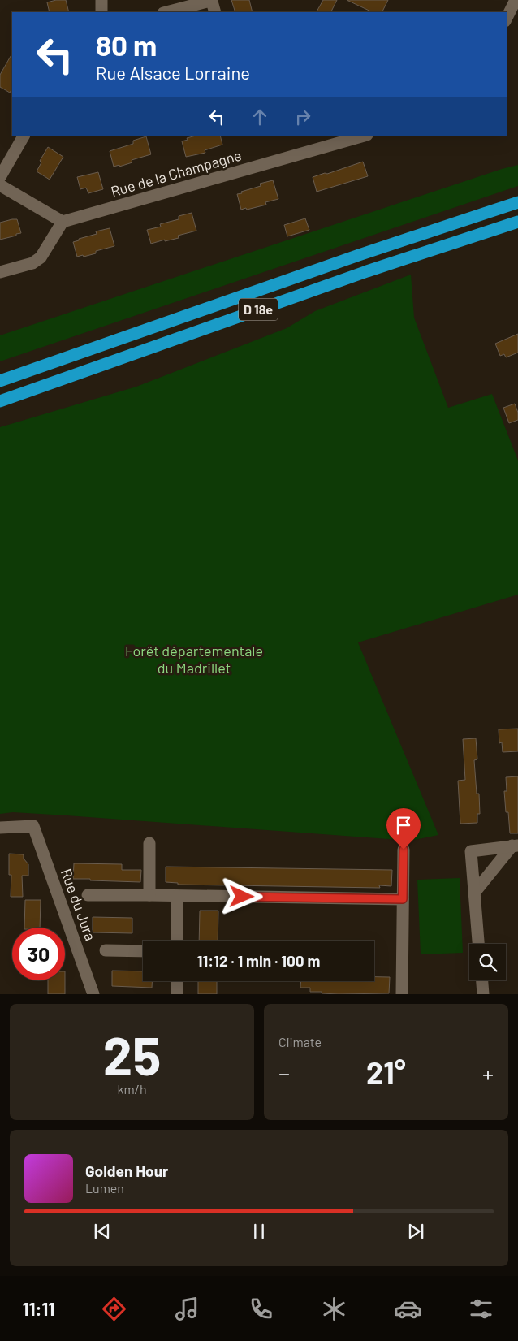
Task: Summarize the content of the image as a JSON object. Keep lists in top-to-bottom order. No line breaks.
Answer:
{"streets":{"highway":["D 18e"],"street":["Rue de la Champagne","Rue du Jura"]},"parks":["Forêt départementale du Madrillet"],"page":{"turn":["80 m","Rue Alsace Lorraine"],"limit":"30","trip":"11:12 · 1 min · 100 m","tile":[["25","km/h"],"Climate"],"heat":["−","21°","+"],"song":["Golden Hour","Lumen"],"tabs":"11:11"}}
